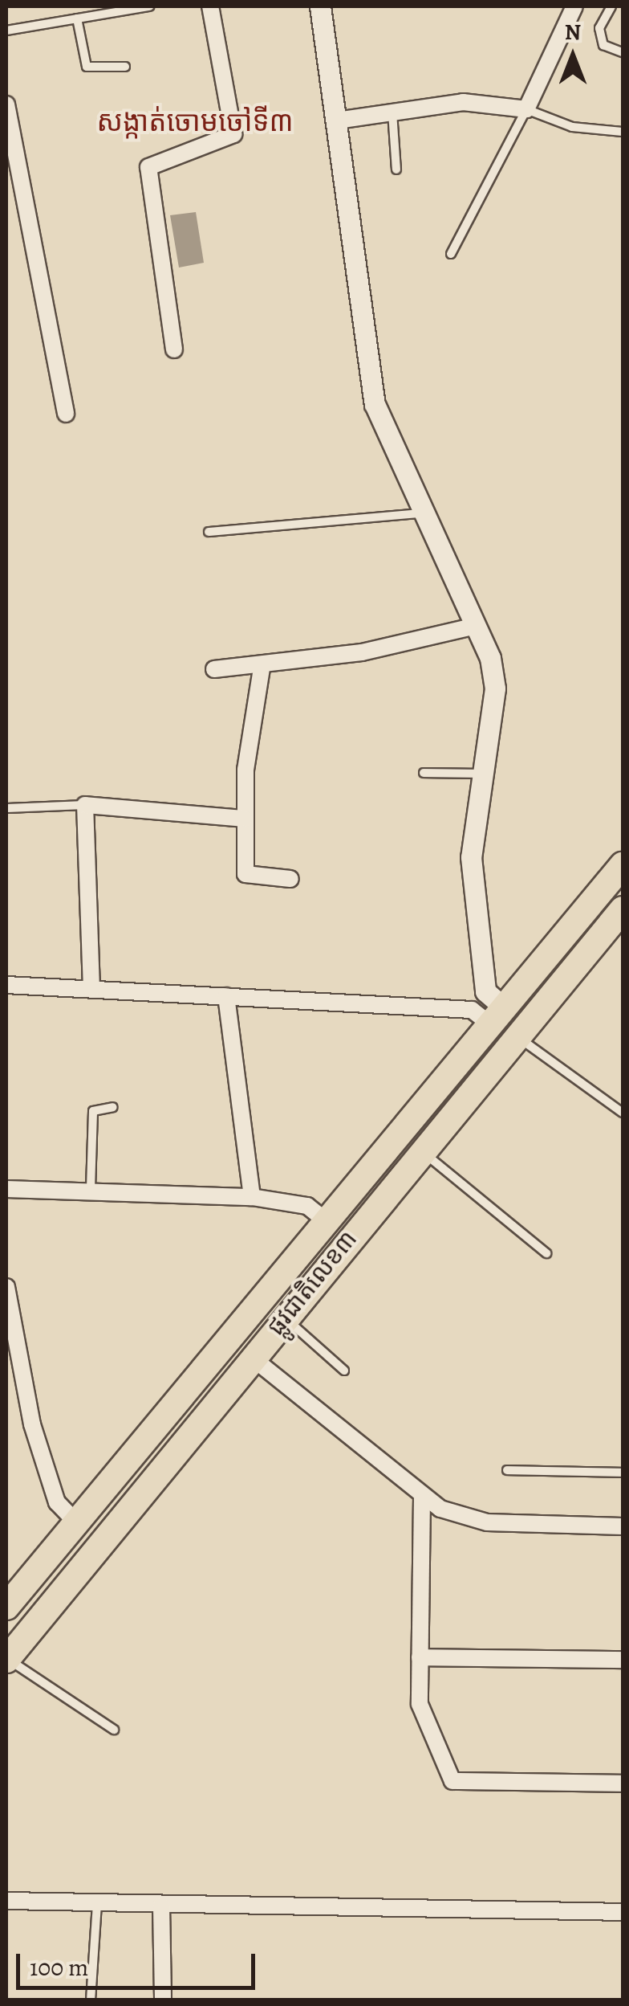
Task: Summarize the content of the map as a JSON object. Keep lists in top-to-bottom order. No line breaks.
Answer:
{"streets":{"highway":["ផ្លូវជាតិលេខ៣"]},"districts":["សង្កាត់ចោមចៅទី៣"],"scale_bar":"100 m","north":"top"}
